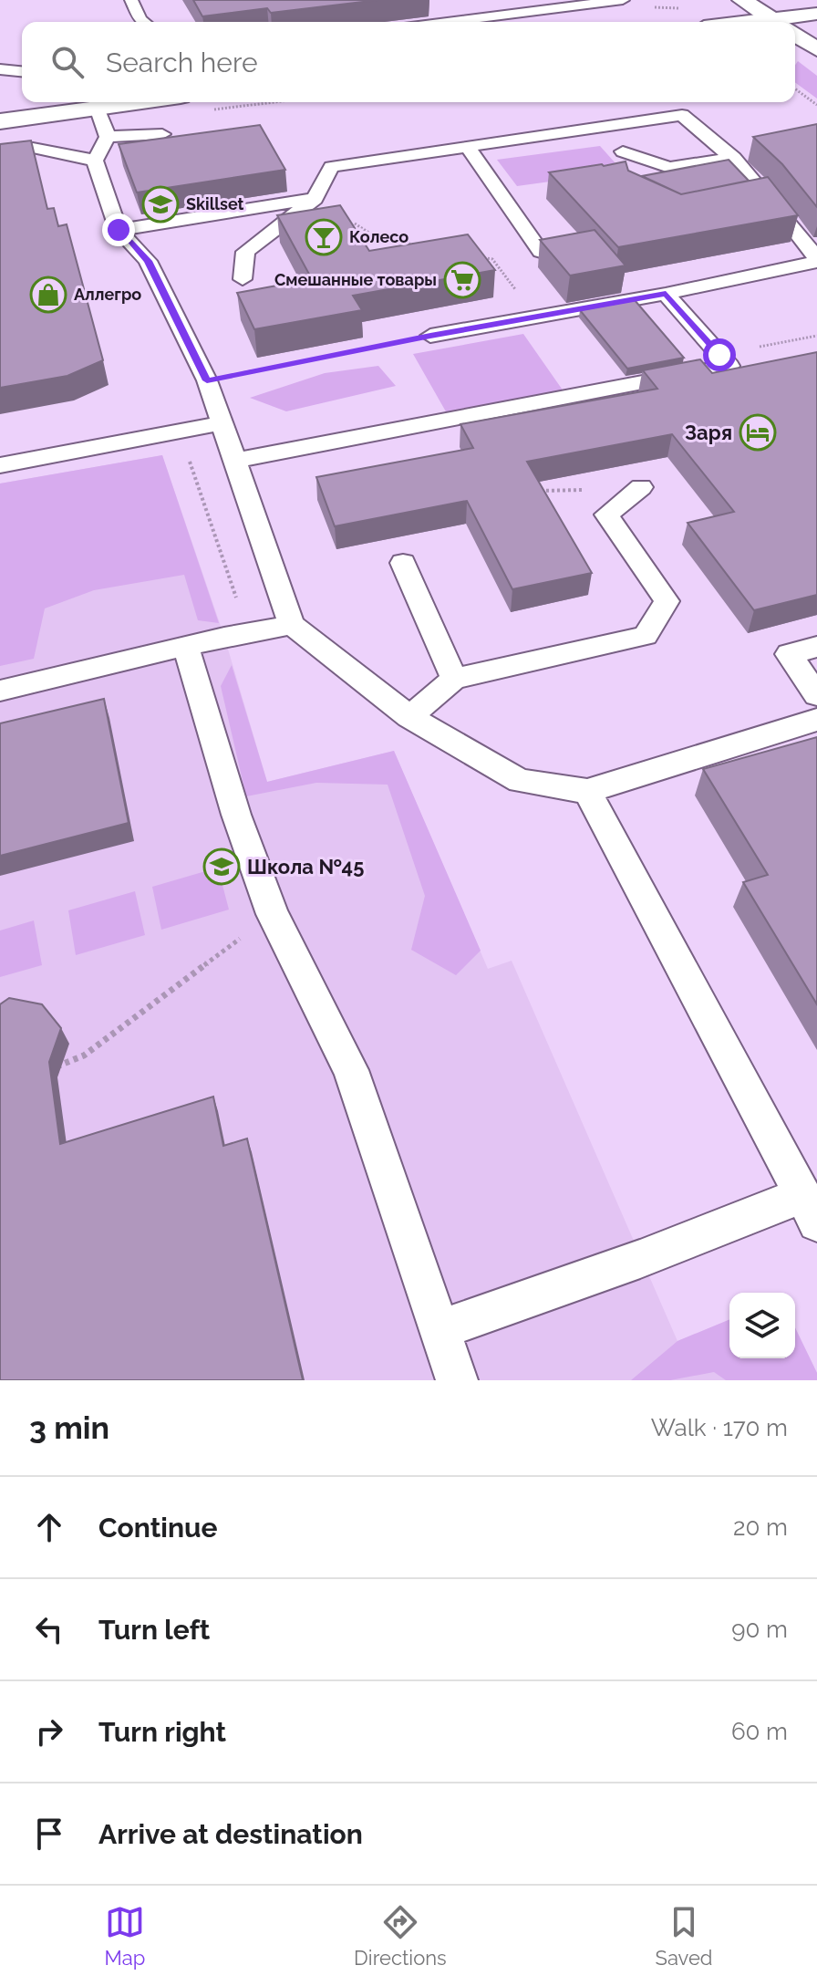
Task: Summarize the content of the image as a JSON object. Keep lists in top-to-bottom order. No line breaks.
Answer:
{"places":{"school or university":["Skillset","Школа №45"],"bar":["Колесо"],"supermarket":["Смешанные товары"],"shop":["Аллегро"],"hotel":["Заря"]},"page":{"search":"Search here","heading":["3 min","Walk · 170 m"],"list":[["Continue","20 m"],["Turn left","90 m"],["Turn right","60 m"],"Arrive at destination"],"nav":["Map","Directions","Saved"]}}
